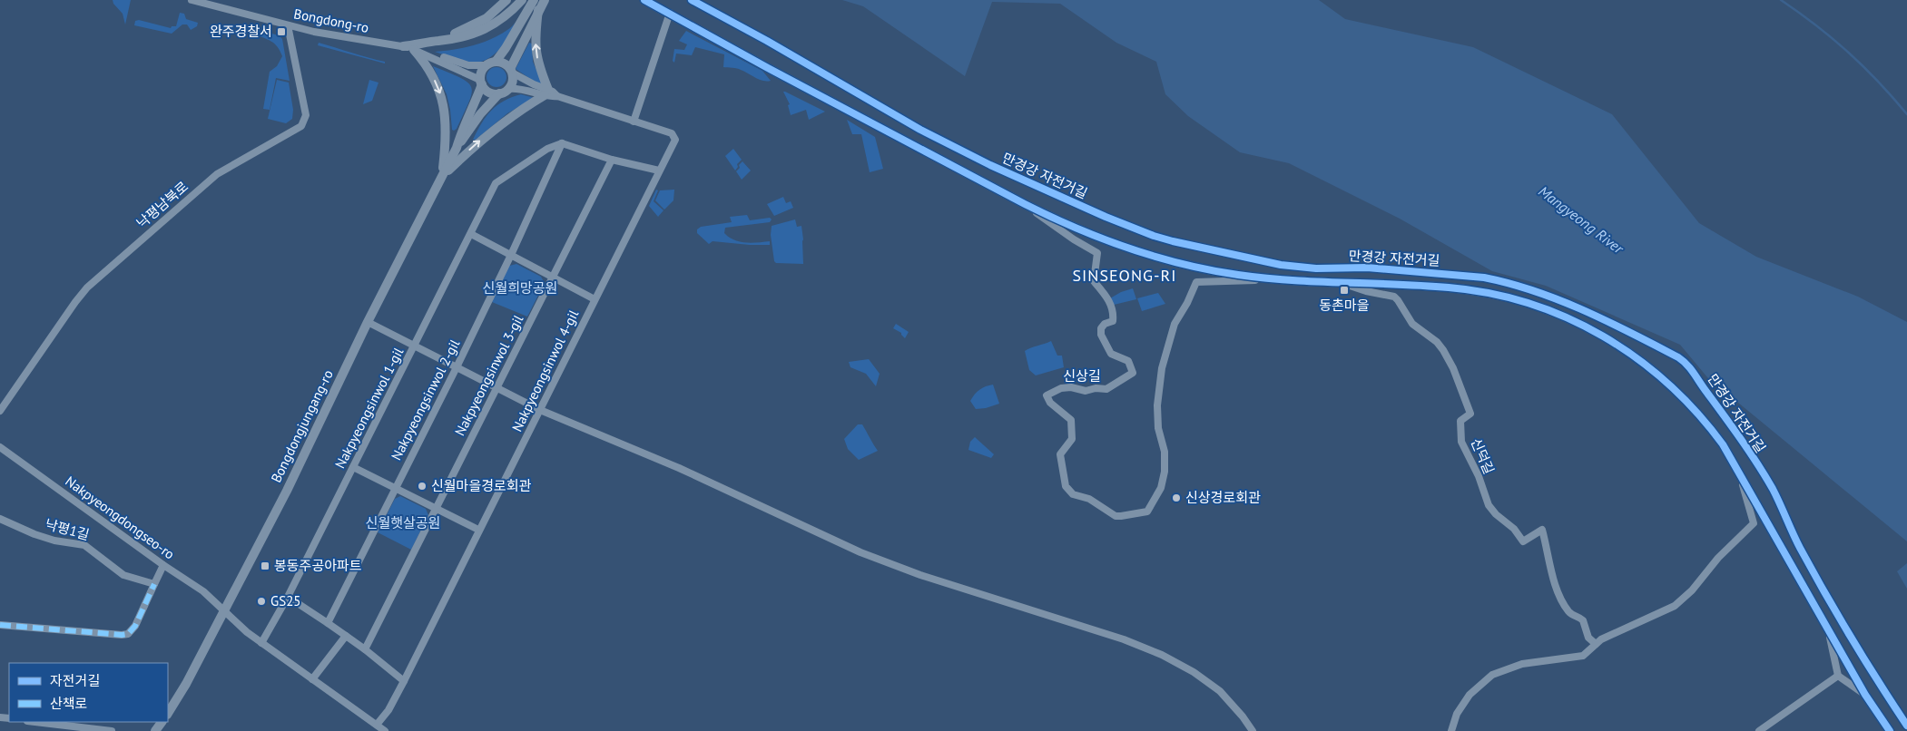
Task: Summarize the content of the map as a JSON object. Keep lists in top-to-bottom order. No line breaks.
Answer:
{"streets":{"street":["Bongdong-ro","낙평남북로","Nakpyeongsinwol 4-gil","Nakpyeongsinwol 3-gil","신상길","Nakpyeongsinwol 2-gil","Nakpyeongsinwol 1-gil","Bongdongjungang-ro","신덕길","Nakpyeongdongseo-ro","낙평1길"],"cycle path":["만경강 자전거길"]},"crossings":[["Bongdong-ro","낙평남북로"],["Bongdong-ro","Nakpyeongsinwol 4-gil"],["Bongdong-ro","Bongdongjungang-ro"],["Nakpyeongsinwol 4-gil","Bongdongjungang-ro"],["Nakpyeongsinwol 4-gil","Nakpyeongdongseo-ro"],["Nakpyeongsinwol 2-gil","Nakpyeongsinwol 1-gil"],["Nakpyeongsinwol 1-gil","Nakpyeongdongseo-ro"],["Bongdongjungang-ro","Nakpyeongdongseo-ro"]],"districts":["SINSEONG-RI"],"water":["Mangyeong River"],"parks":["신월희망공원","신월햇살공원"],"places":{"transit":["완주경찰서","동촌마을","봉동주공아파트"],"other":["신월마을경로회관","신상경로회관","GS25"]},"legend":["자전거길","산책로"]}
